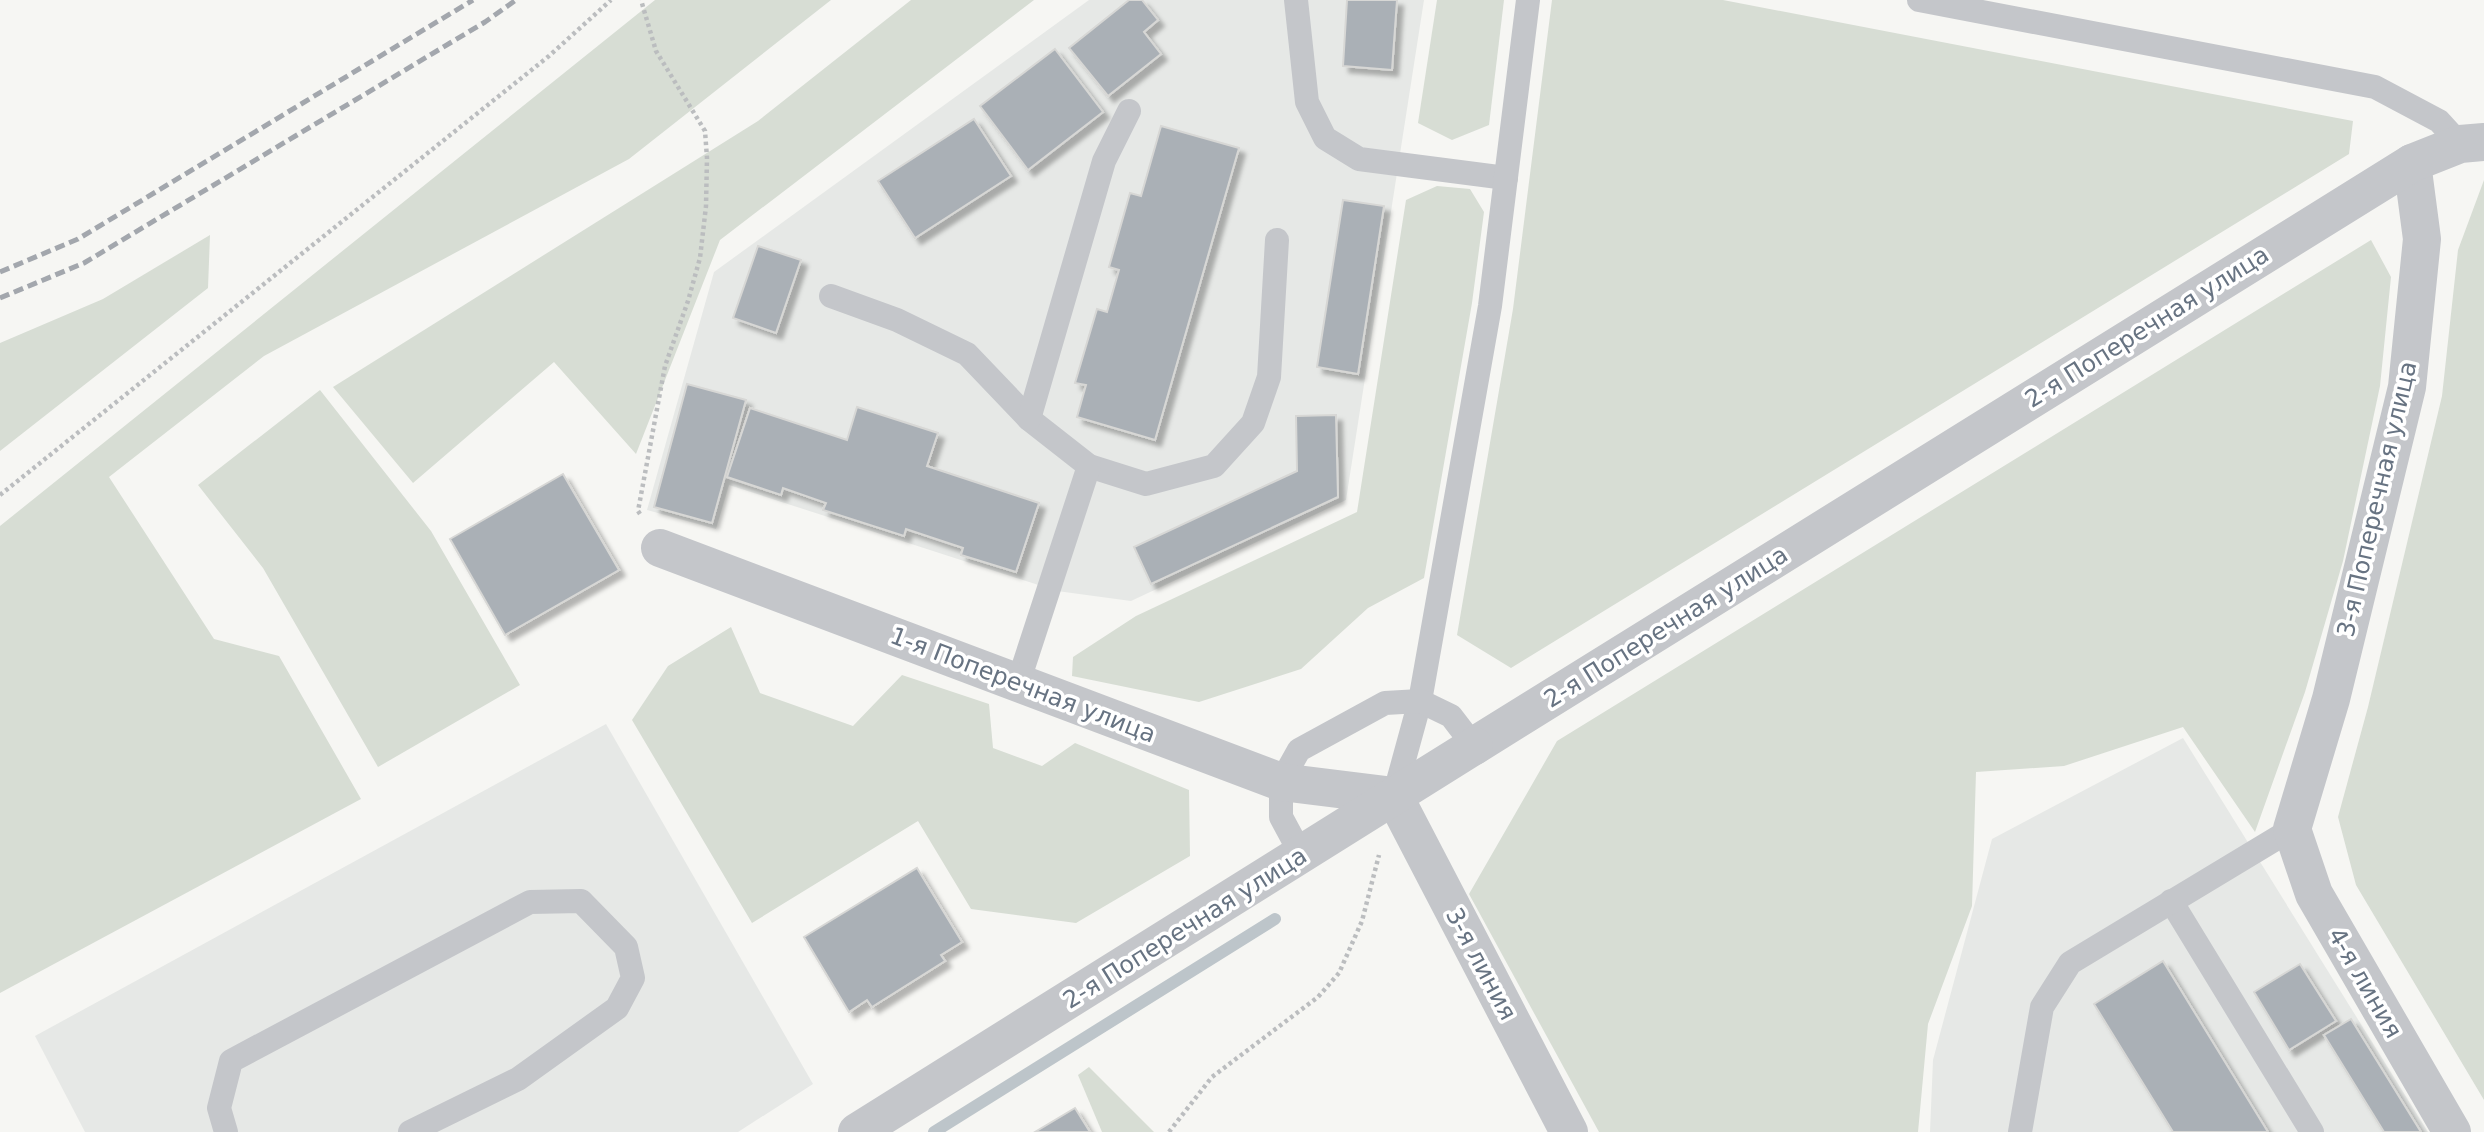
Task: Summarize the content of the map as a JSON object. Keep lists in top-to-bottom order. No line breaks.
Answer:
{"streets":{"street":["2-я Поперечная улица","3-я Поперечная улица","1-я Поперечная улица","3-я линия","4-я линия"]},"crossings":[["2-я Поперечная улица","3-я Поперечная улица"],["2-я Поперечная улица","1-я Поперечная улица"],["2-я Поперечная улица","3-я линия"],["3-я Поперечная улица","4-я линия"],["1-я Поперечная улица","3-я линия"]]}
